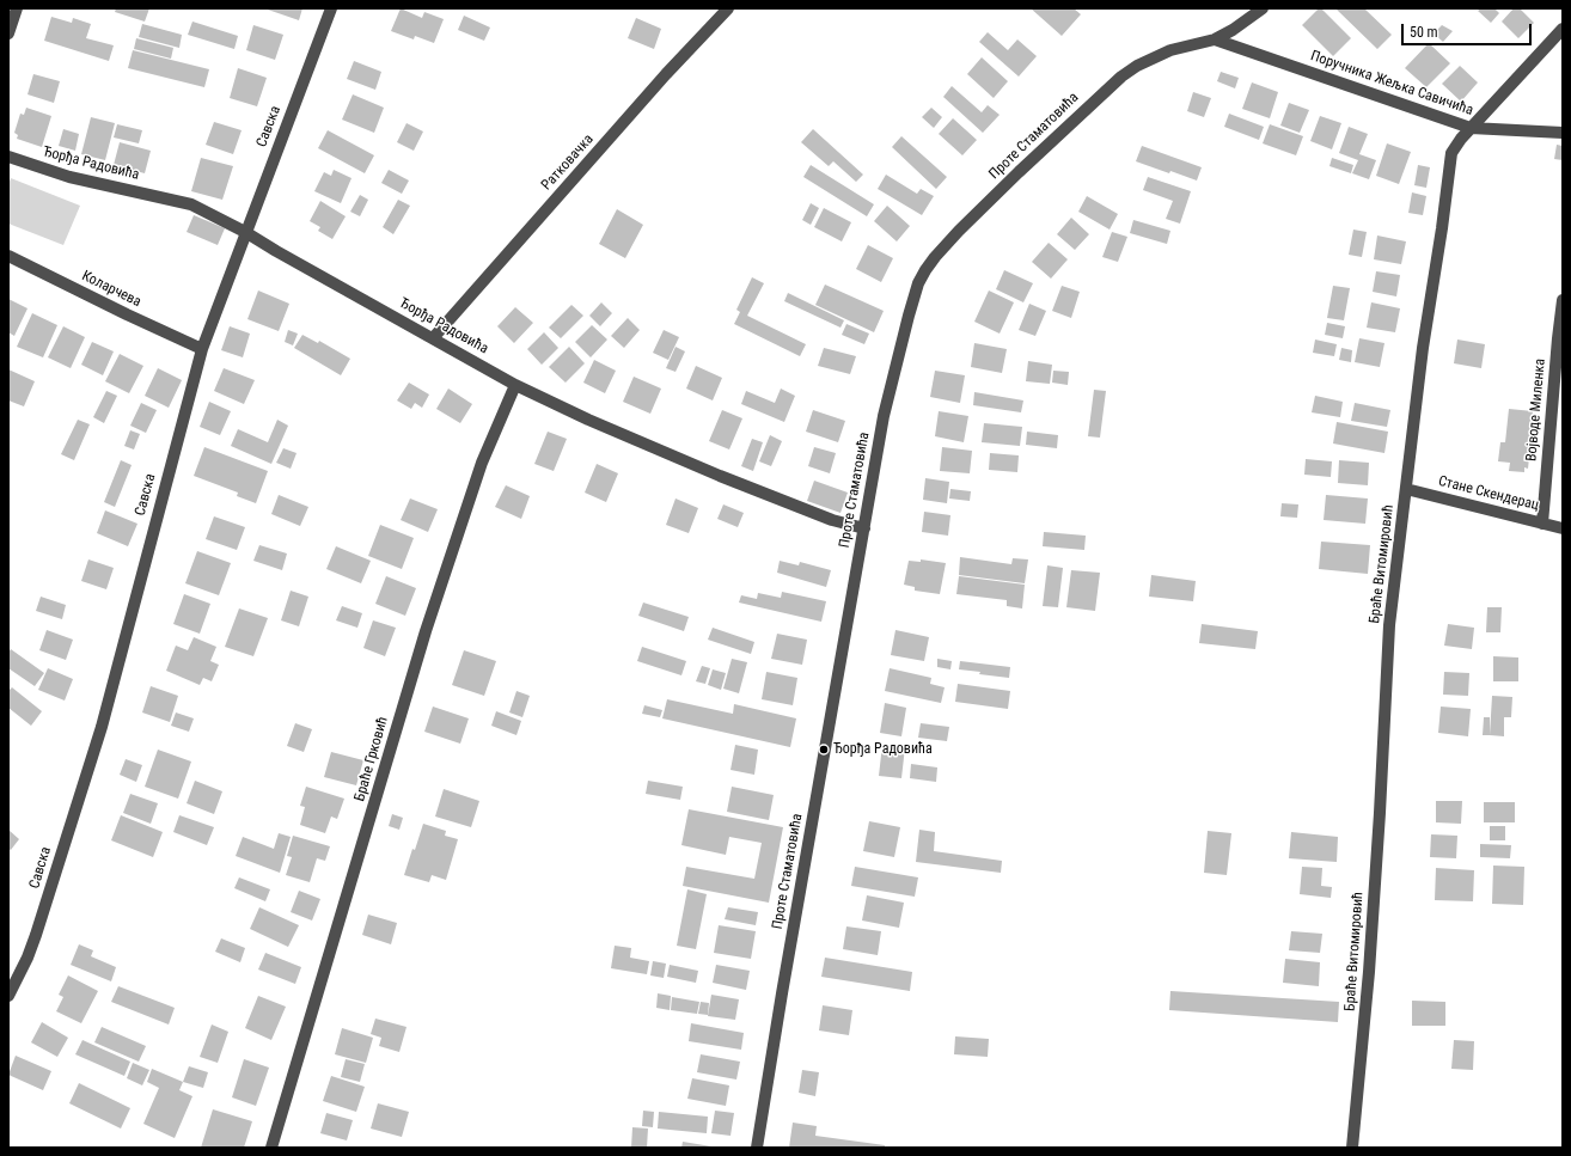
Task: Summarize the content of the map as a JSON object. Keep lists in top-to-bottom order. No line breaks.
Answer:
{"streets":{"street":["Поручника Жељка Савичића","Савска","Проте Стаматовића","Ратковачка","Ђорђа Радовића","Коларчева","Војводе Миленка","Стане Скендерац","Браће Витомировић","Браће Грковић"]},"crossings":[["Поручника Жељка Савичића","Проте Стаматовића"],["Поручника Жељка Савичића","Браће Витомировић"],["Савска","Ђорђа Радовића"],["Савска","Коларчева"],["Проте Стаматовића","Ђорђа Радовића"],["Ратковачка","Ђорђа Радовића"],["Ђорђа Радовића","Браће Грковић"],["Војводе Миленка","Стане Скендерац"],["Стане Скендерац","Браће Витомировић"]],"places":["Ђорђа Радовића"],"scale_bar":"50 m"}
